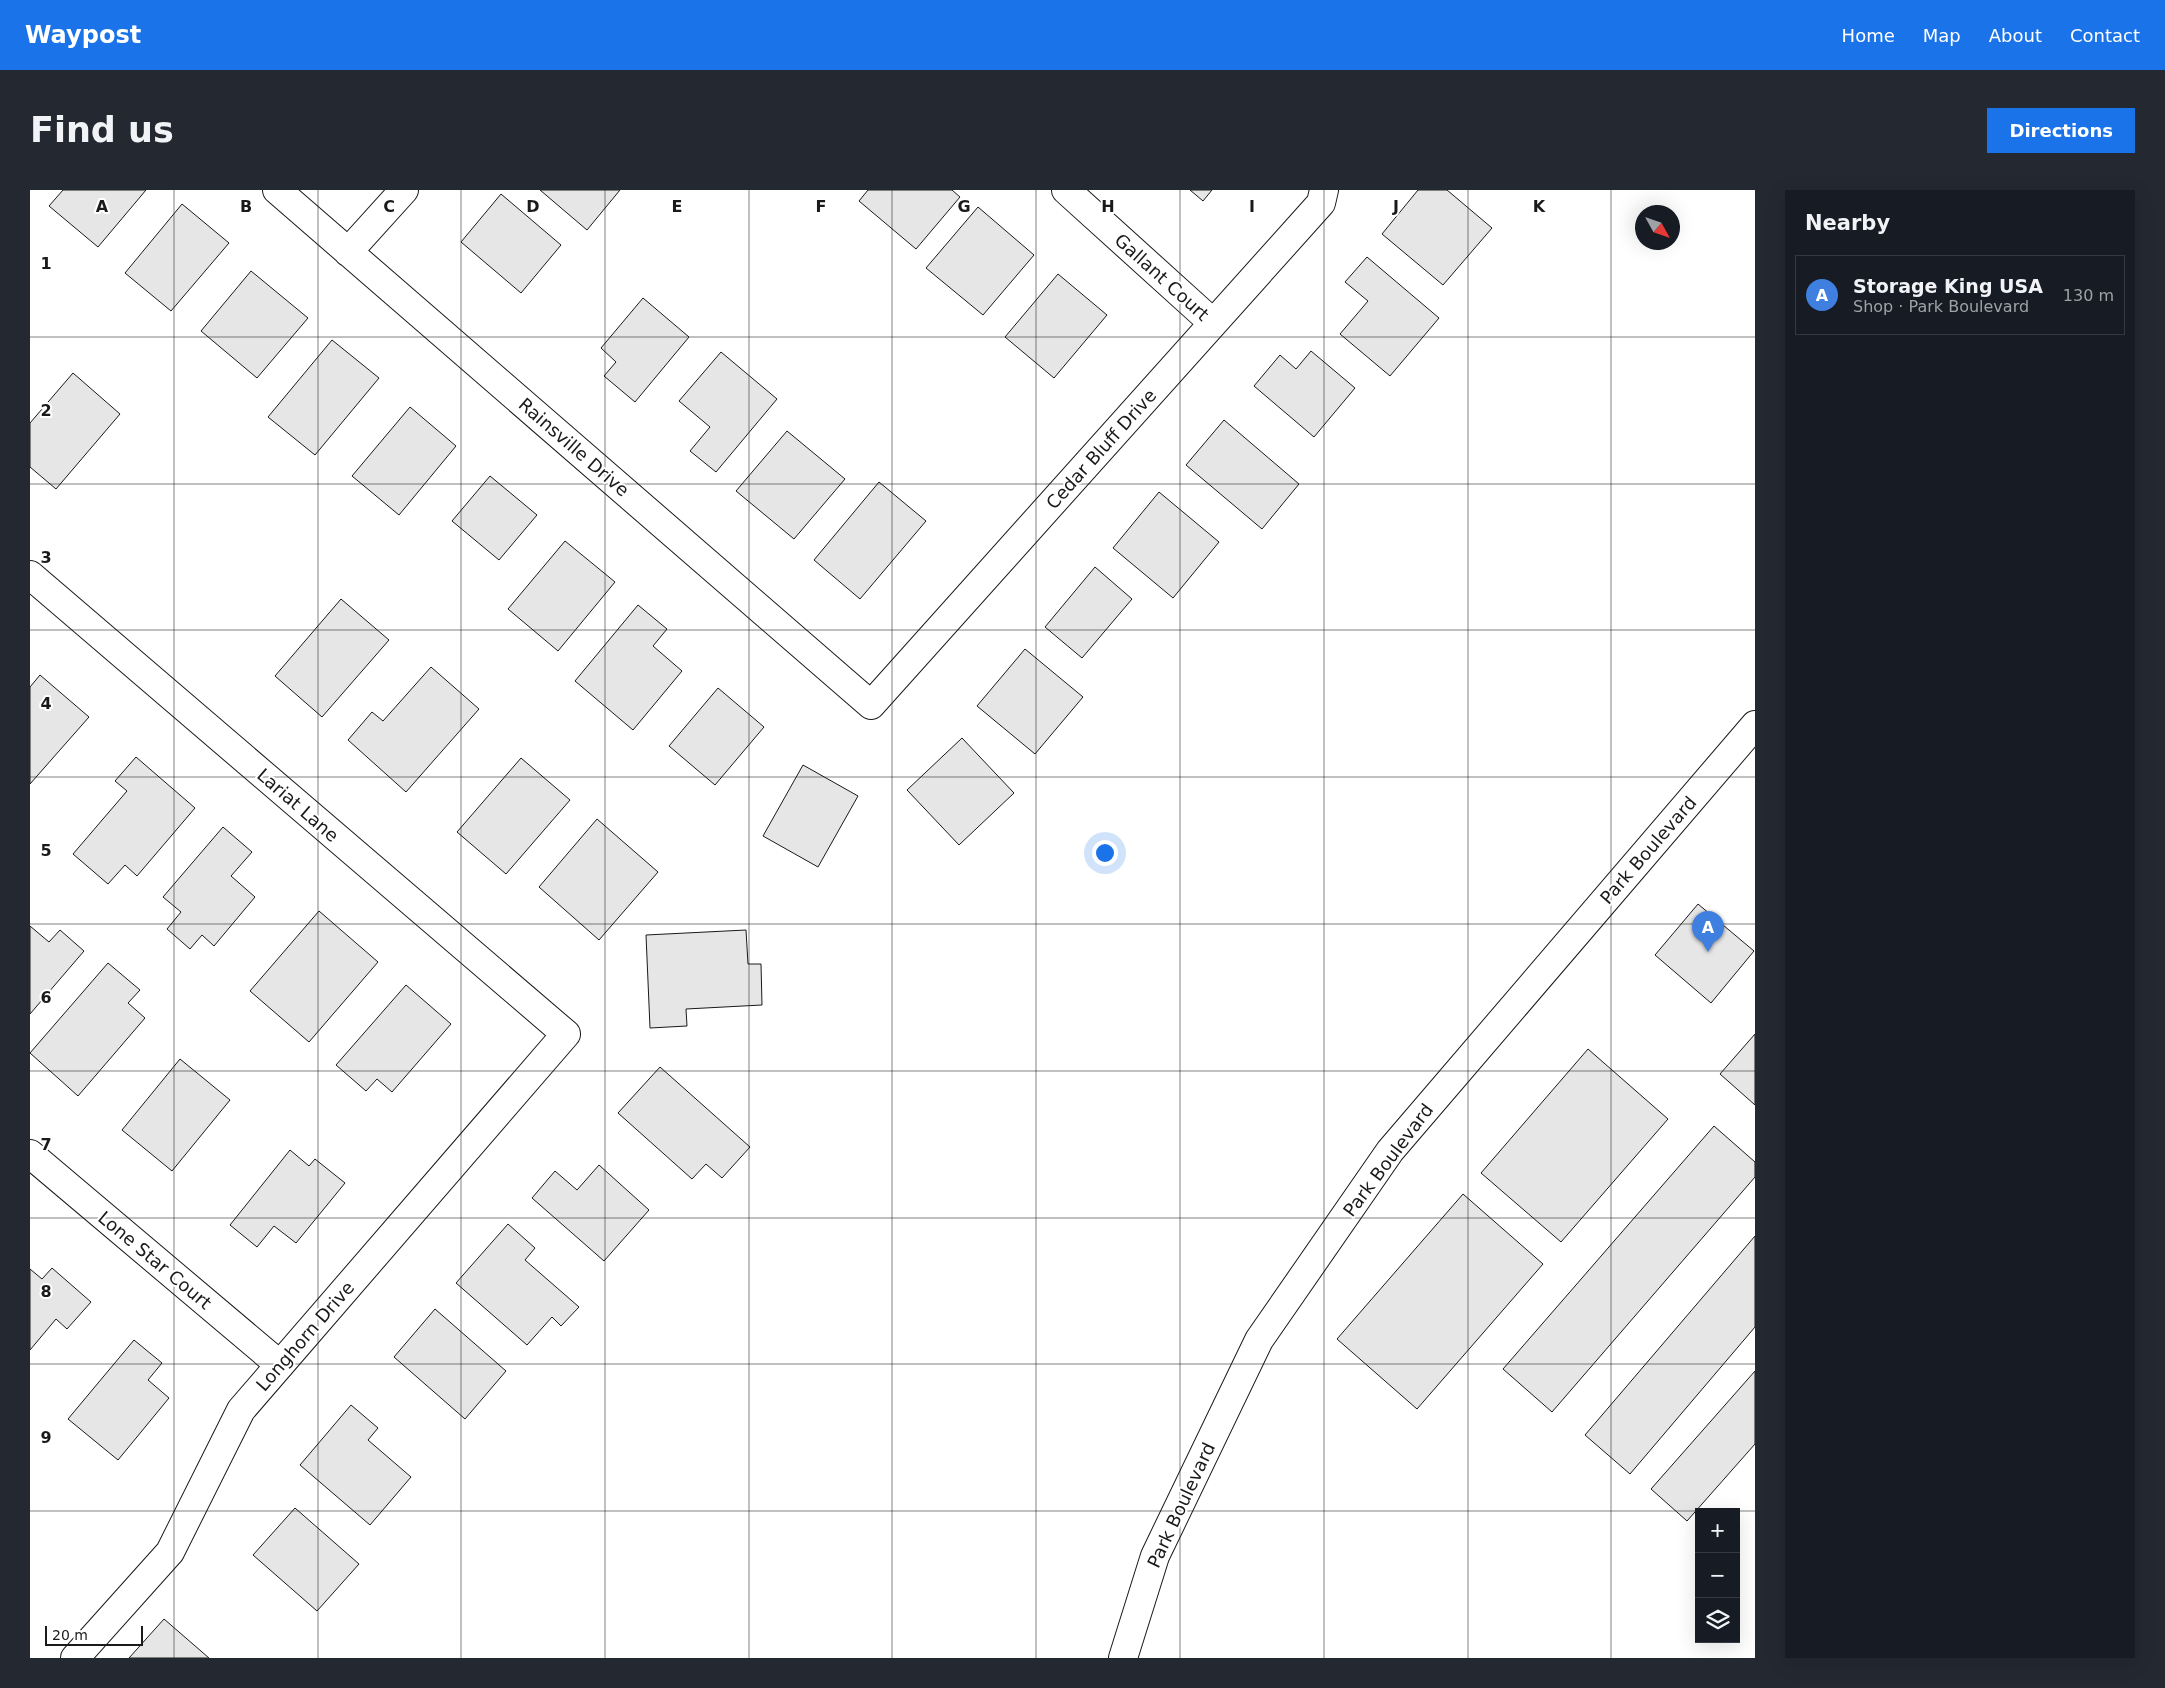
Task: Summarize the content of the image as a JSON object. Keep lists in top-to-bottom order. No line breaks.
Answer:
{"streets":{"street":["Gallant Court","Rainsville Drive","Cedar Bluff Drive","Lariat Lane","Park Boulevard","Lone Star Court","Longhorn Drive"]},"crossings":[["Gallant Court","Cedar Bluff Drive"],["Rainsville Drive","Cedar Bluff Drive"],["Lariat Lane","Longhorn Drive"],["Lone Star Court","Longhorn Drive"]],"scale_bar":"20 m","north":"bottom right","page":{"header":"Waypost","nav":["Home","Map","About","Contact"],"buttons":"Directions","title":"Find us","heading":"Nearby","list":[{"mark":"A","name":"Storage King USA","note":"Shop · Park Boulevard","value":"130 m"}],"pins":"A","map_buttons":["+","−"],"scale":"20 m"},"grid":{"columns":["A","B","C","D","E","F","G","H","I","J","K"],"rows":["1","2","3","4","5","6","7","8","9"]}}
